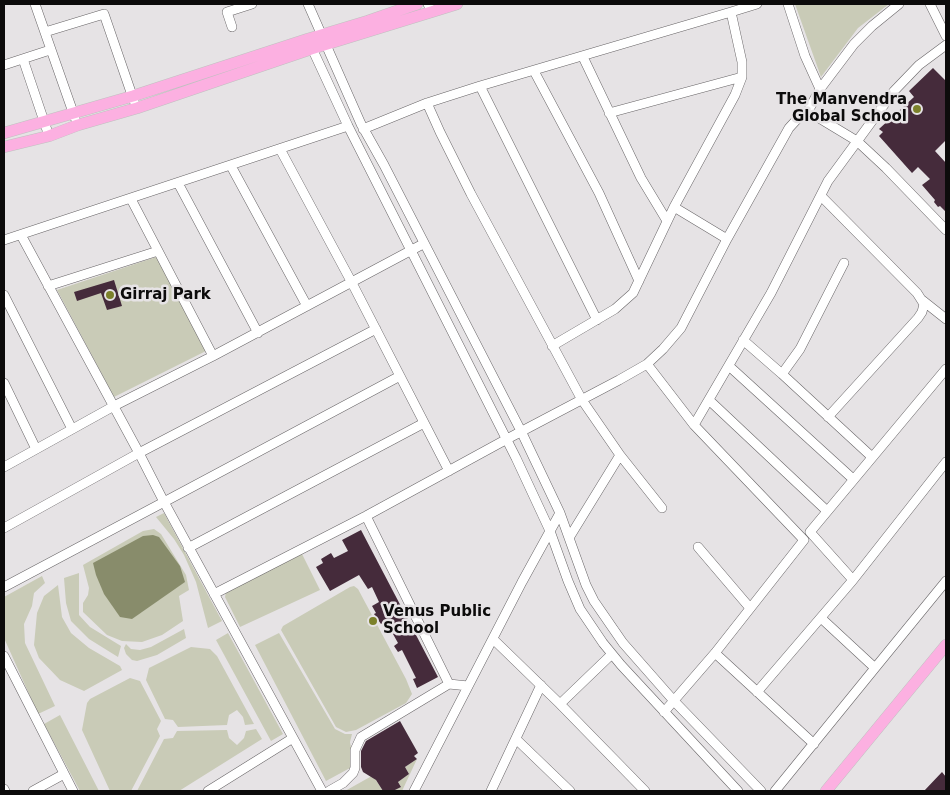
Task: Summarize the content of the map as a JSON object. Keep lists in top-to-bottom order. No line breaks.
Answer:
{"places":["The Manvendra Global School","Girraj Park","Venus Public School"]}
